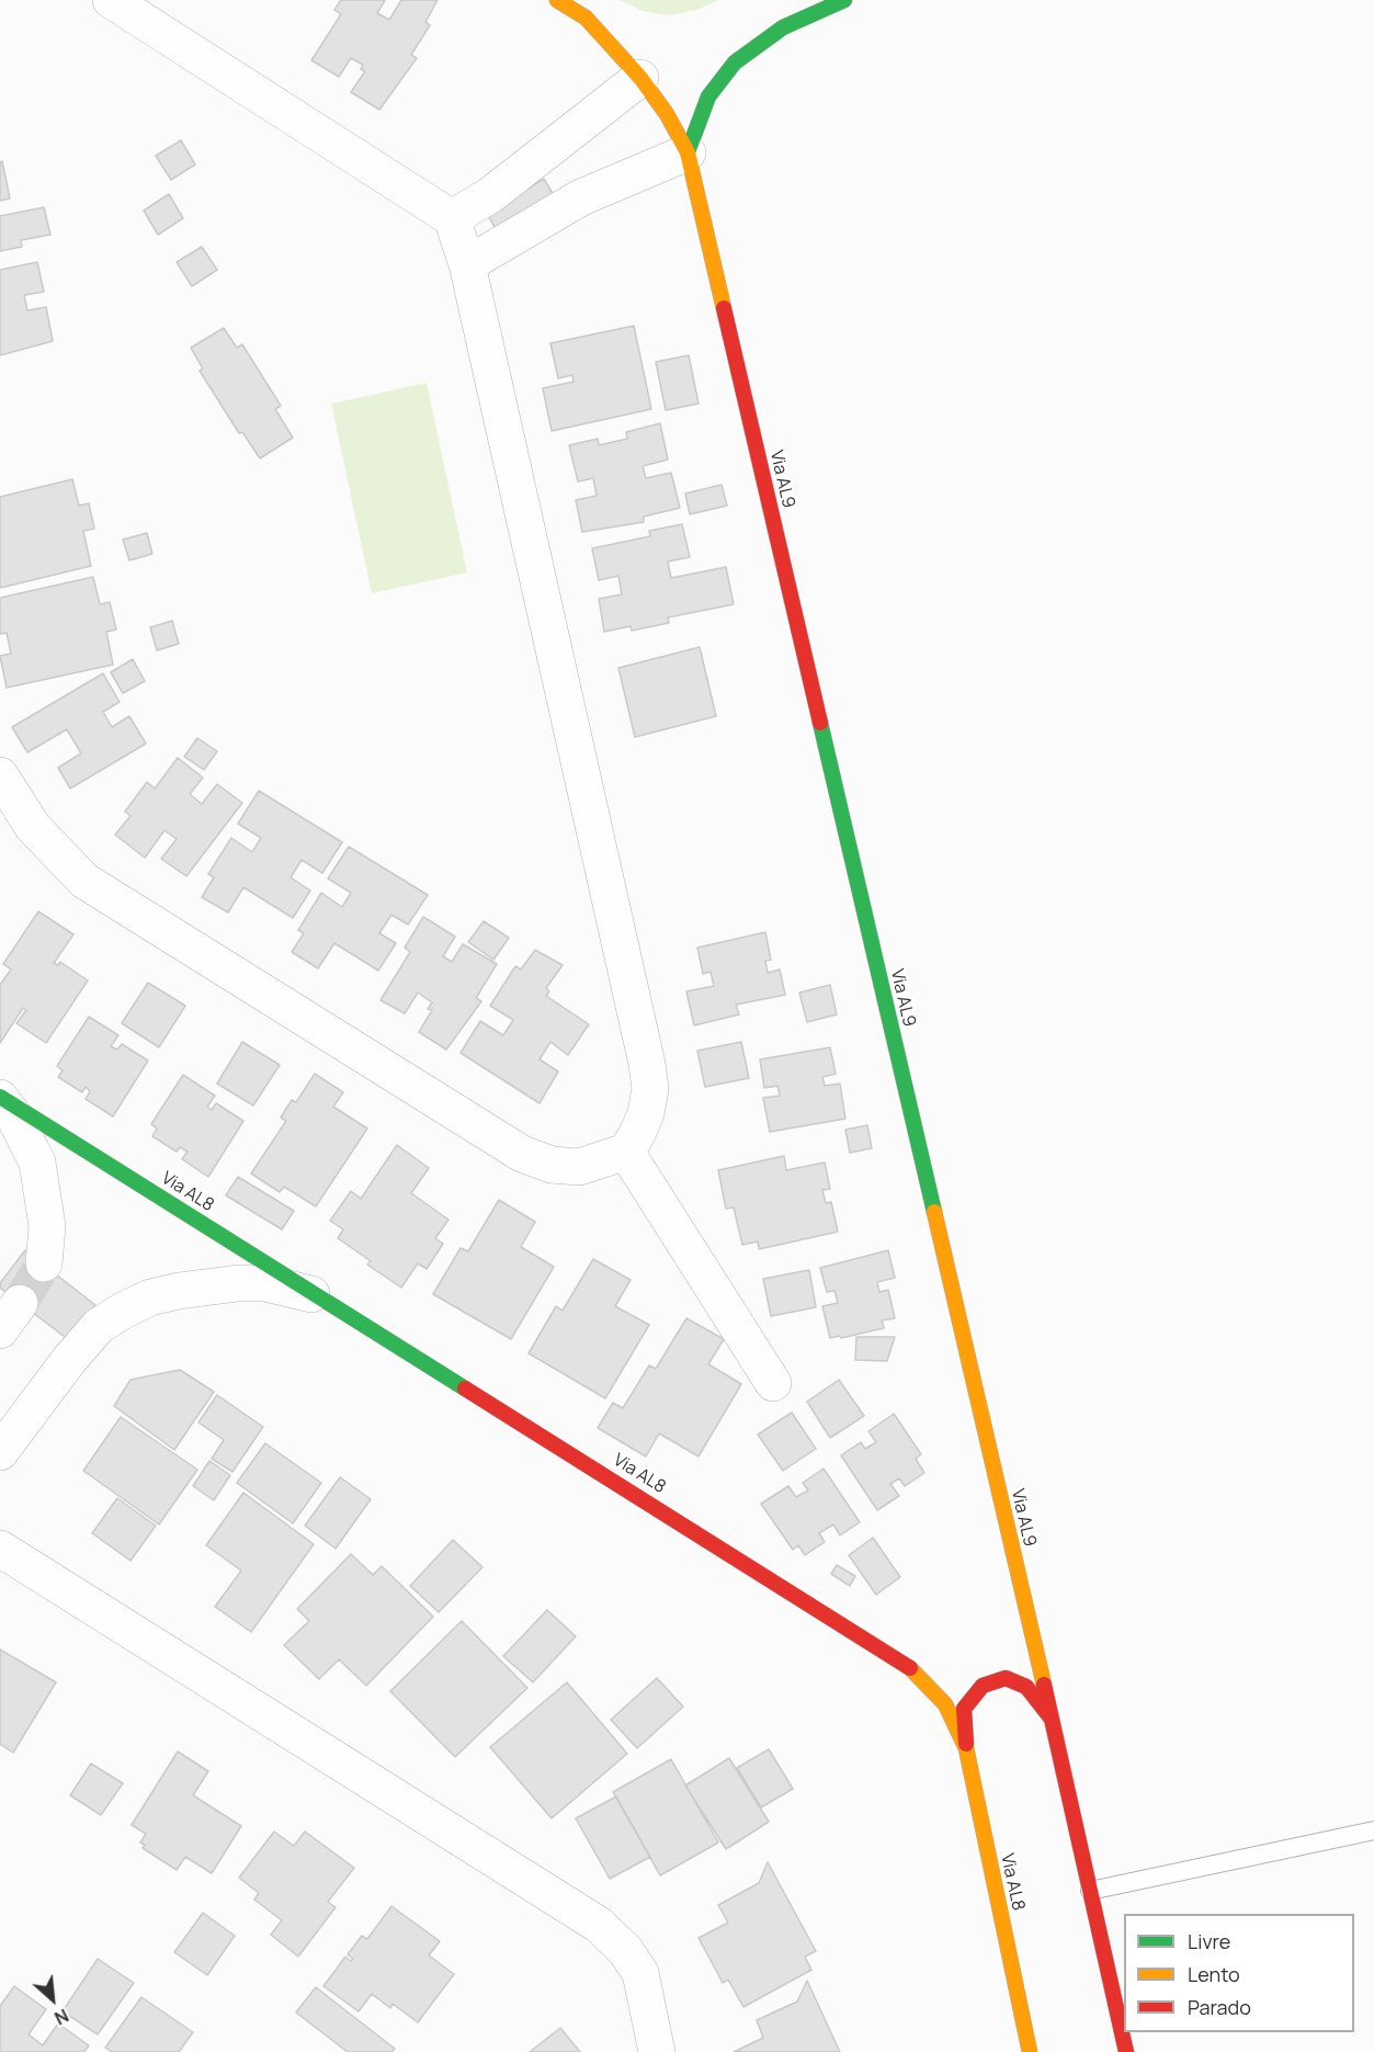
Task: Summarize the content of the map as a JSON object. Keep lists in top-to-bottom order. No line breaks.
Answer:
{"streets":{"street":["Via AL9","Via AL8"]},"legend":["Livre","Lento","Parado"],"north":"bottom right"}
